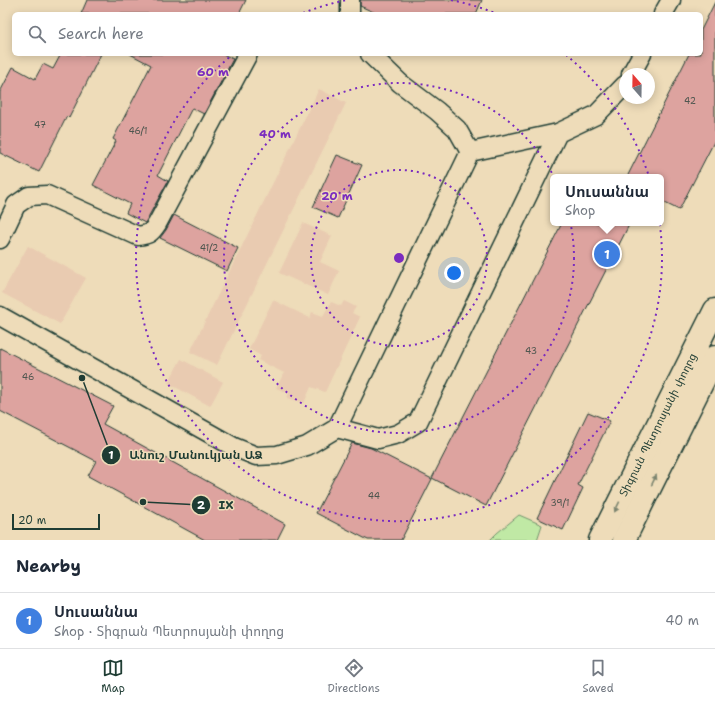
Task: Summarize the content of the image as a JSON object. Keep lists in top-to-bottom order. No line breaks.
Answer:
{"streets":{"main road":["Տիգրան Պետրոսյանի փողոց"]},"places":["Անուշ Մանուկյան ԱՁ","IX"],"house_numbers":["42","47","46/1","41/2","43","46","44","39/1"],"scale_bar":"20 m","north":"top","page":{"search":"Search here","popup":["Սուսաննա","Shop"],"pins":"1","scale":"20 m","heading":"Nearby","list":[{"mark":"1","name":"Սուսաննա","note":"Shop · Տիգրան Պետրոսյանի փողոց","value":"40 m"}],"nav":["Map","Directions","Saved"]},"rings":["60 m","40 m","20 m"]}
